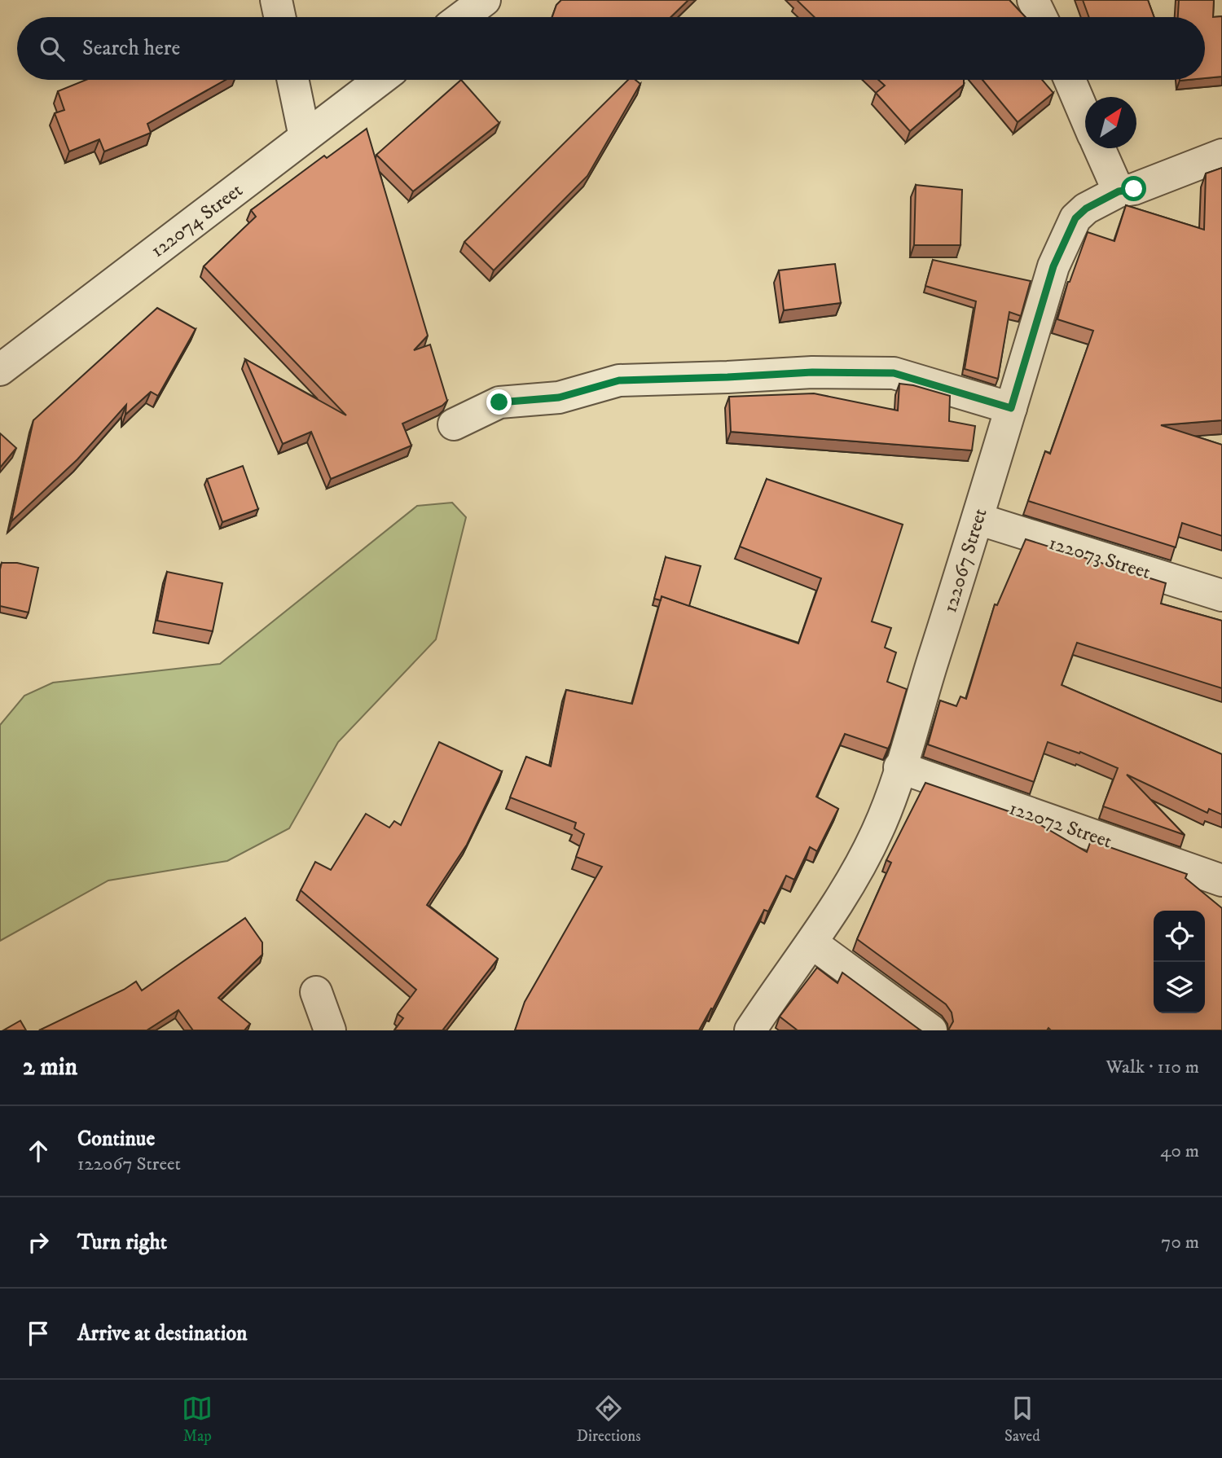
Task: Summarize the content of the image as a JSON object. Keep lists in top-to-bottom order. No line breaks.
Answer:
{"streets":{"street":["122074 Street","122073 Street","122067 Street","122072 Street"]},"crossings":[["122073 Street","122067 Street"],["122067 Street","122072 Street"]],"north":"top right","page":{"search":"Search here","heading":["2 min","Walk · 110 m"],"list":[["Continue","122067 Street","40 m"],["Turn right","70 m"],"Arrive at destination"],"nav":["Map","Directions","Saved"]}}
